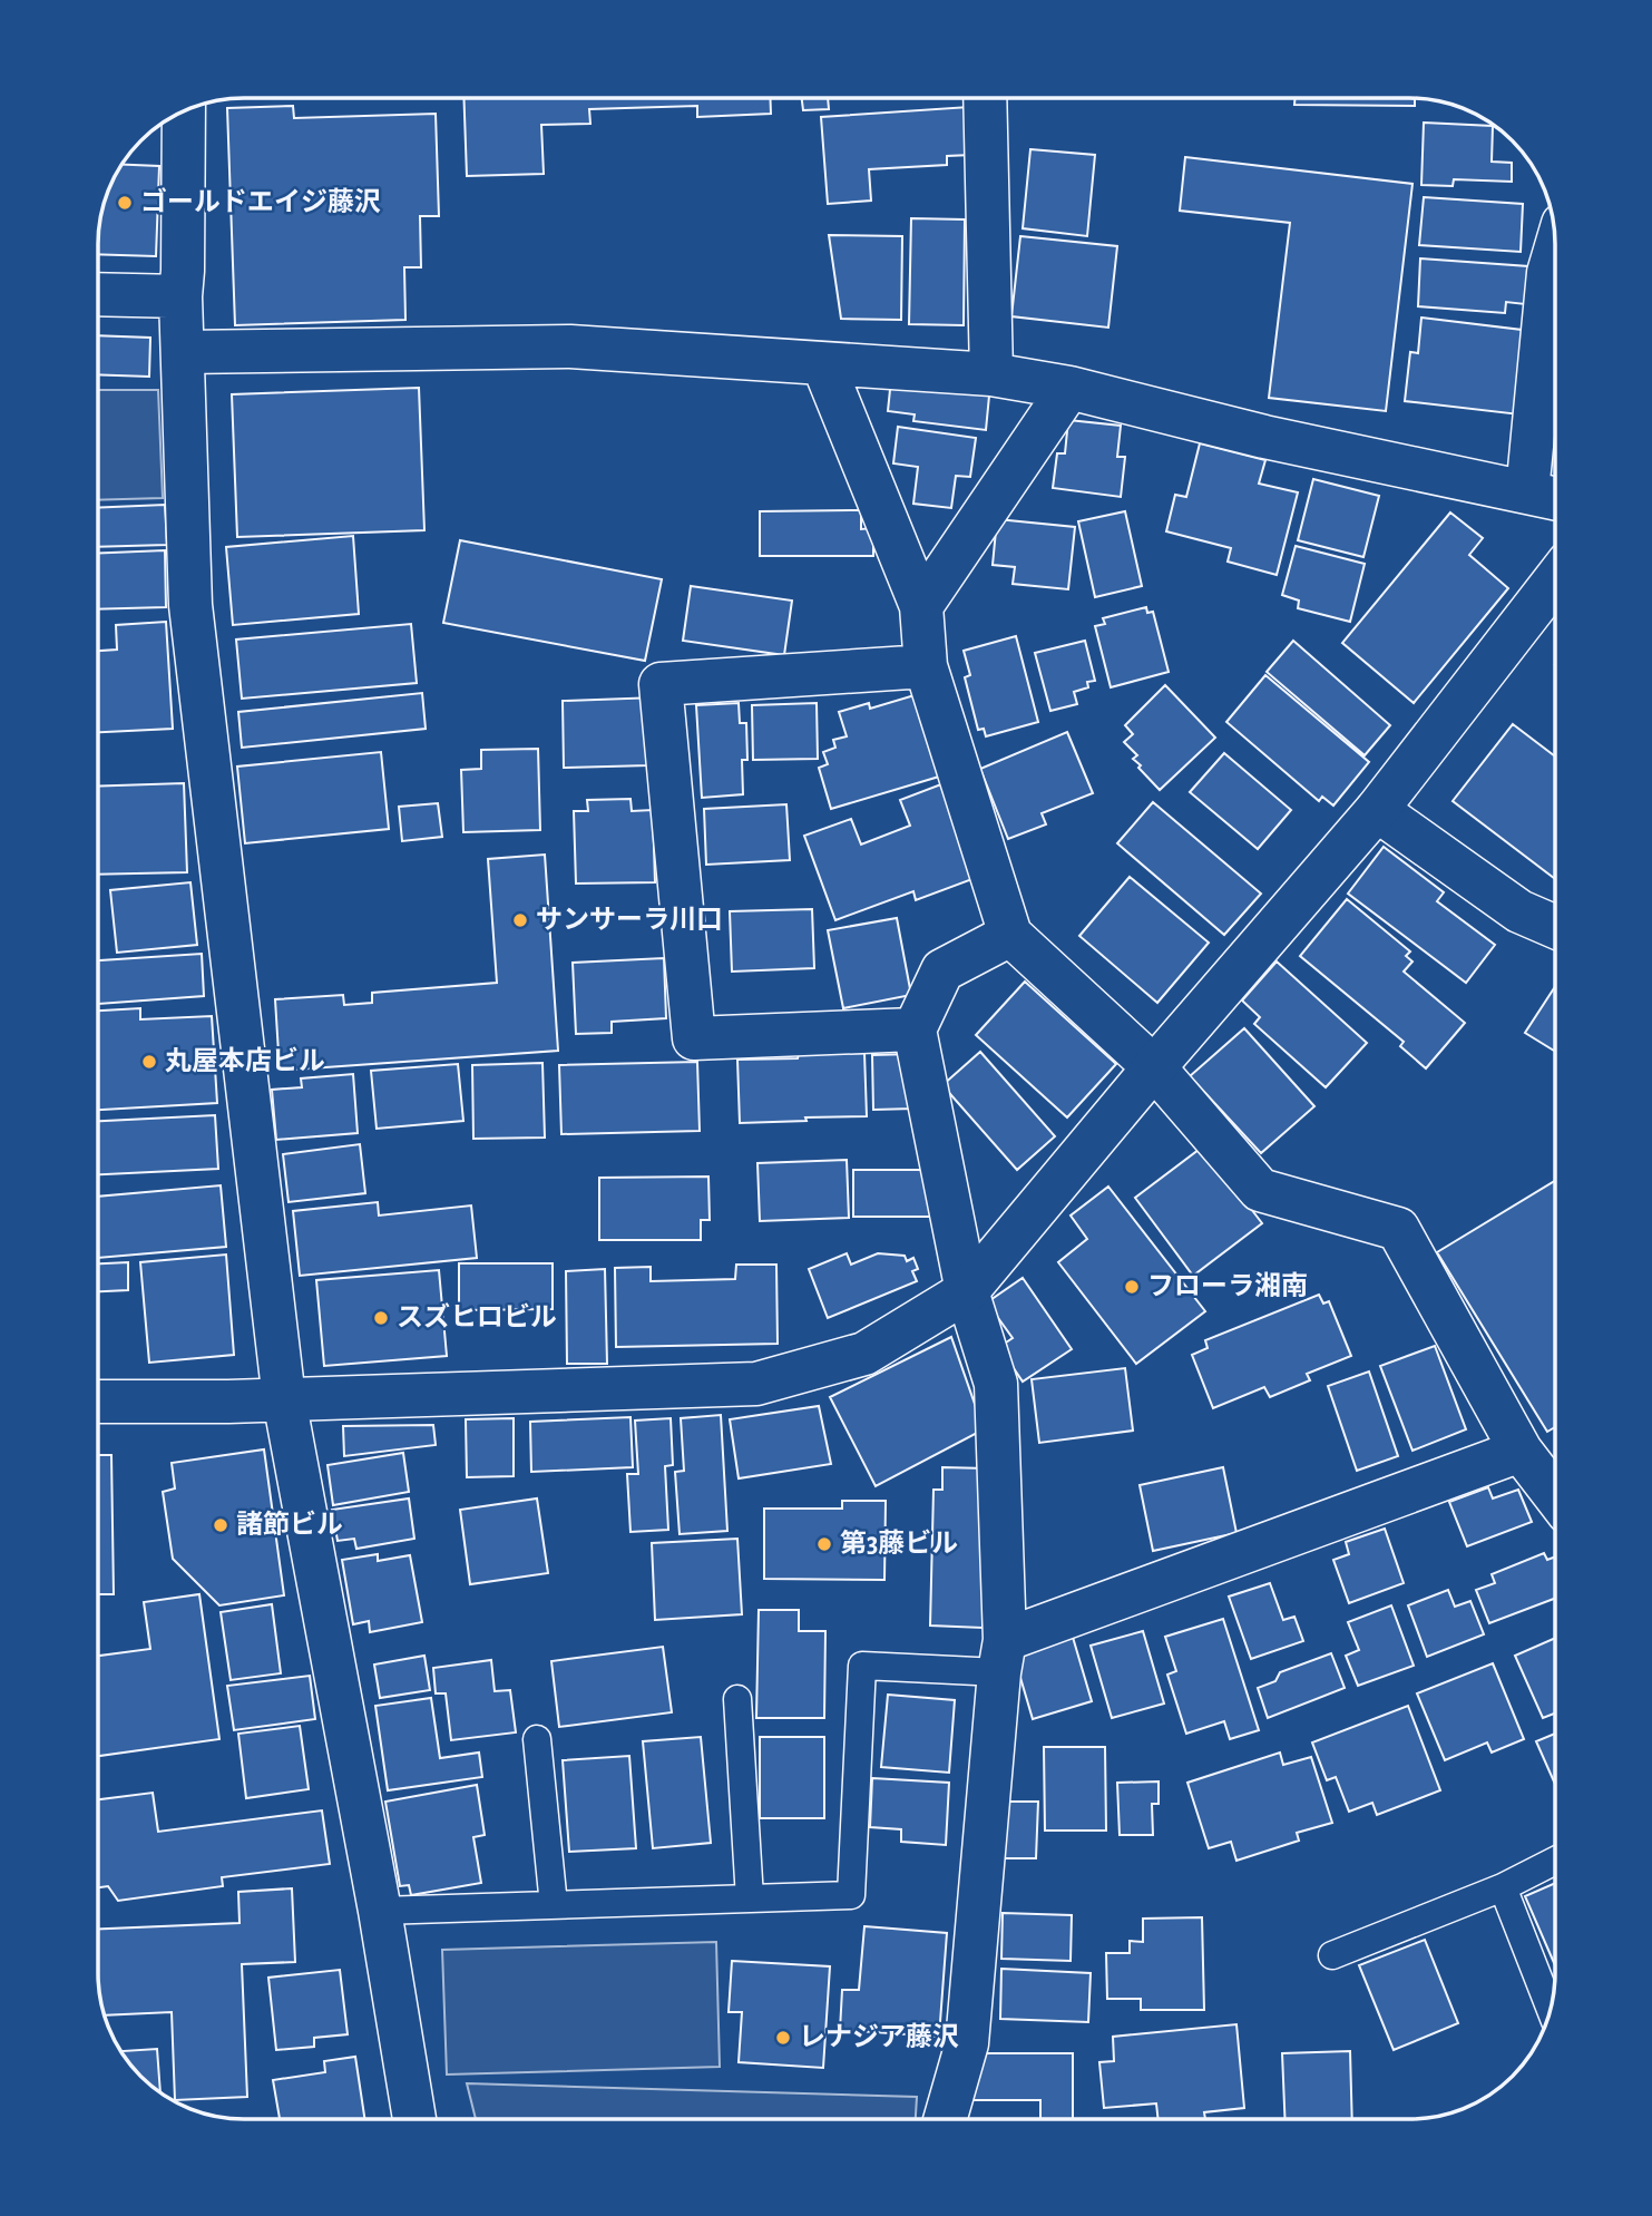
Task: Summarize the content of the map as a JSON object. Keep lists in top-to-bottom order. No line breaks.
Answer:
{"places":["ゴールドエイジ藤沢","サンサーラ川口","丸屋本店ビル","フローラ湘南","スズヒロビル","諸節ビル","第3藤ビル","レナジア藤沢"]}
